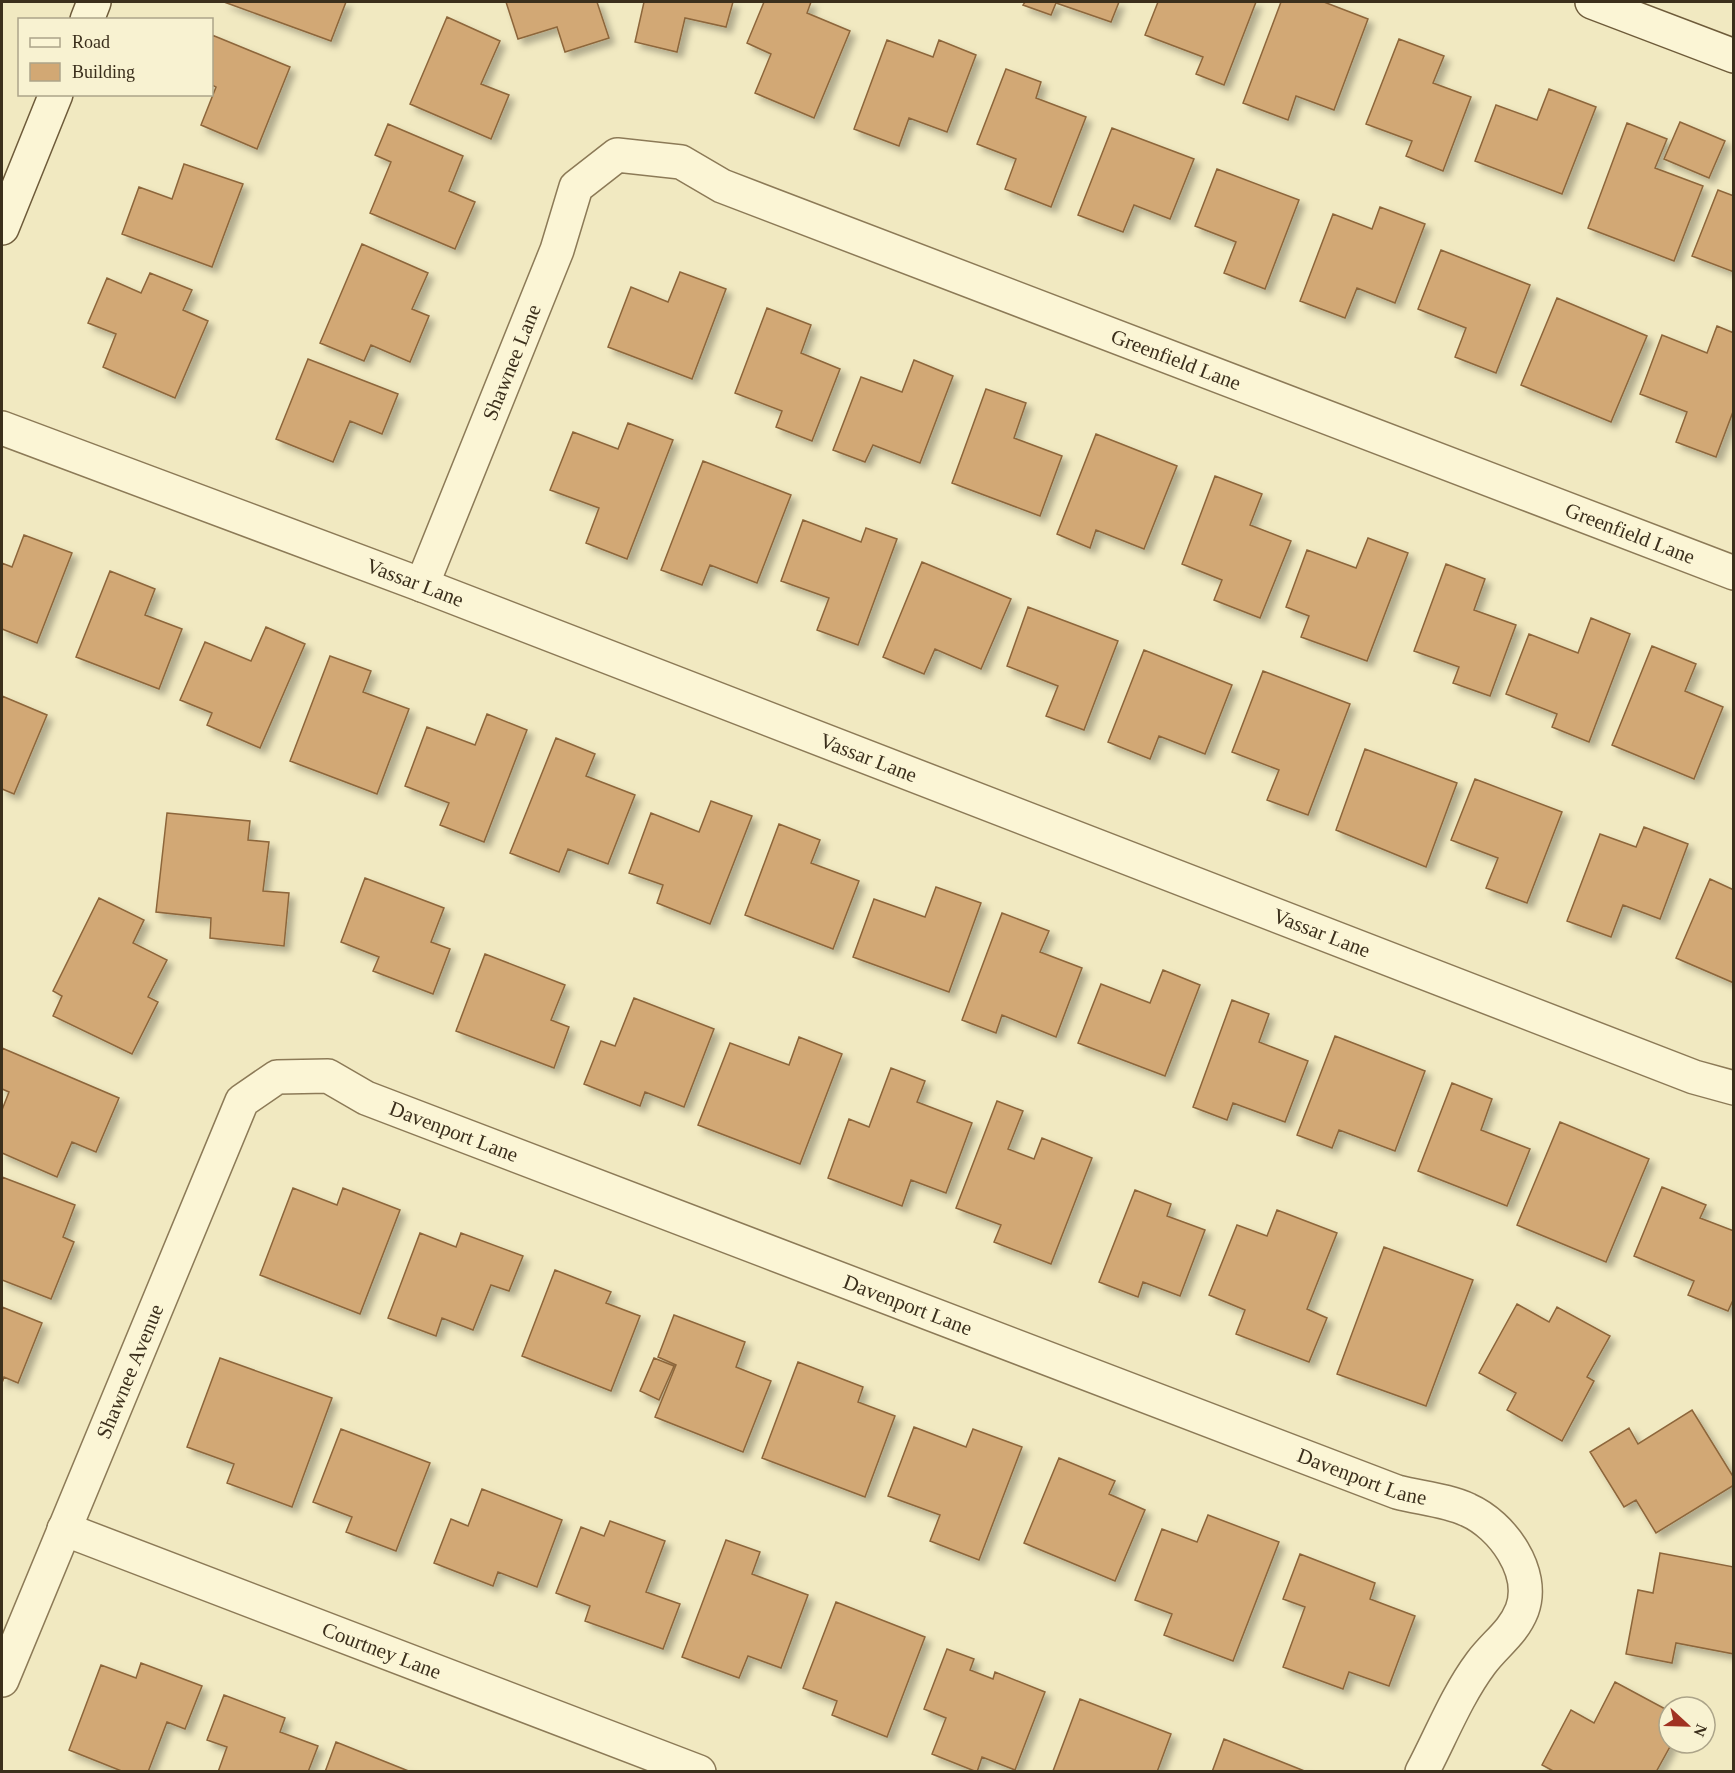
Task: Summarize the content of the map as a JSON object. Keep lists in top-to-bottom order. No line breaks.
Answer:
{"streets":{"street":["Greenfield Lane","Shawnee Lane","Vassar Lane","Davenport Lane","Shawnee Avenue","Courtney Lane"]},"crossings":[["Greenfield Lane","Shawnee Lane"],["Shawnee Lane","Vassar Lane"],["Davenport Lane","Shawnee Avenue"],["Shawnee Avenue","Courtney Lane"]],"legend":["Road","Building"],"north":"right"}
